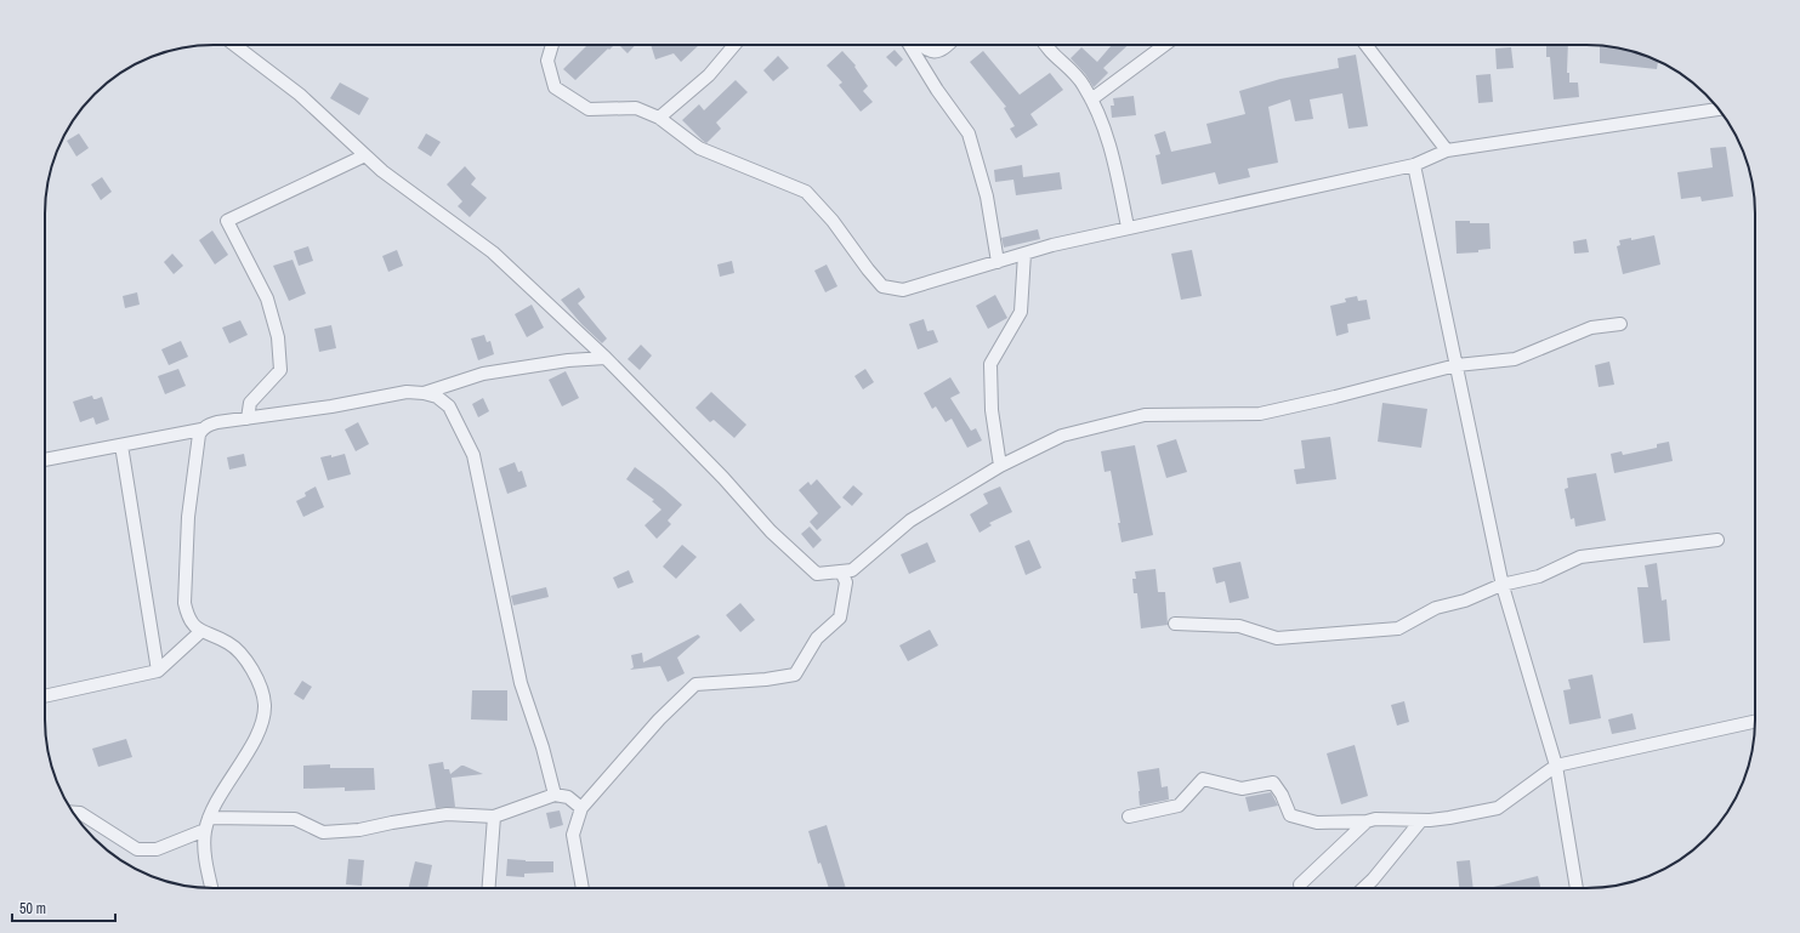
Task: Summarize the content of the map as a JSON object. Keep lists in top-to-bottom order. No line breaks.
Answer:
{"scale_bar":"50 m"}
